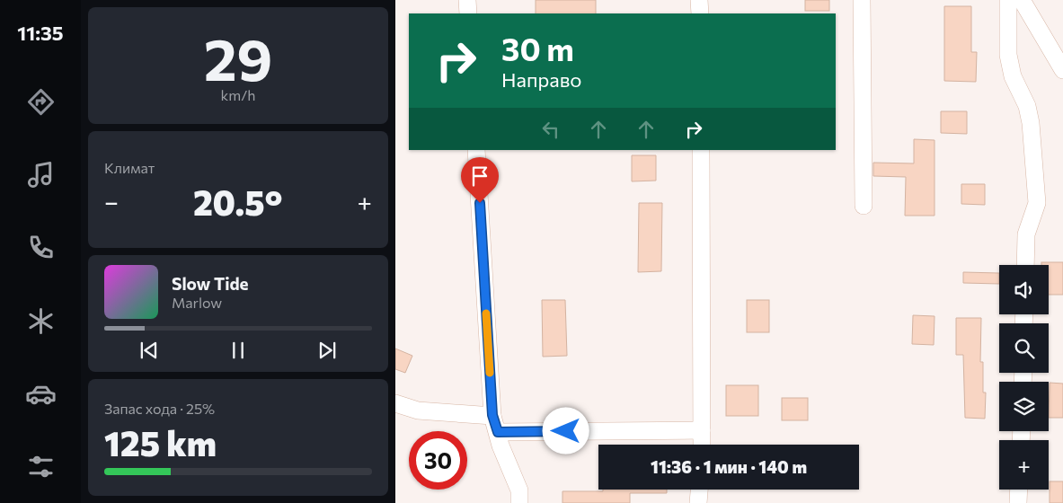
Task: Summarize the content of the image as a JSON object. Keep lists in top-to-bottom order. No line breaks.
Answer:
{"page":{"tabs":"11:35","tile":[["29","km/h"],"Климат",["Запас хода · 25%","125 km"]],"turn":["30 m","Направо"],"heat":["−","20.5°","+"],"song":["Slow Tide","Marlow"],"map_buttons":"+","limit":"30","trip":"11:36 · 1 мин · 140 m"}}
